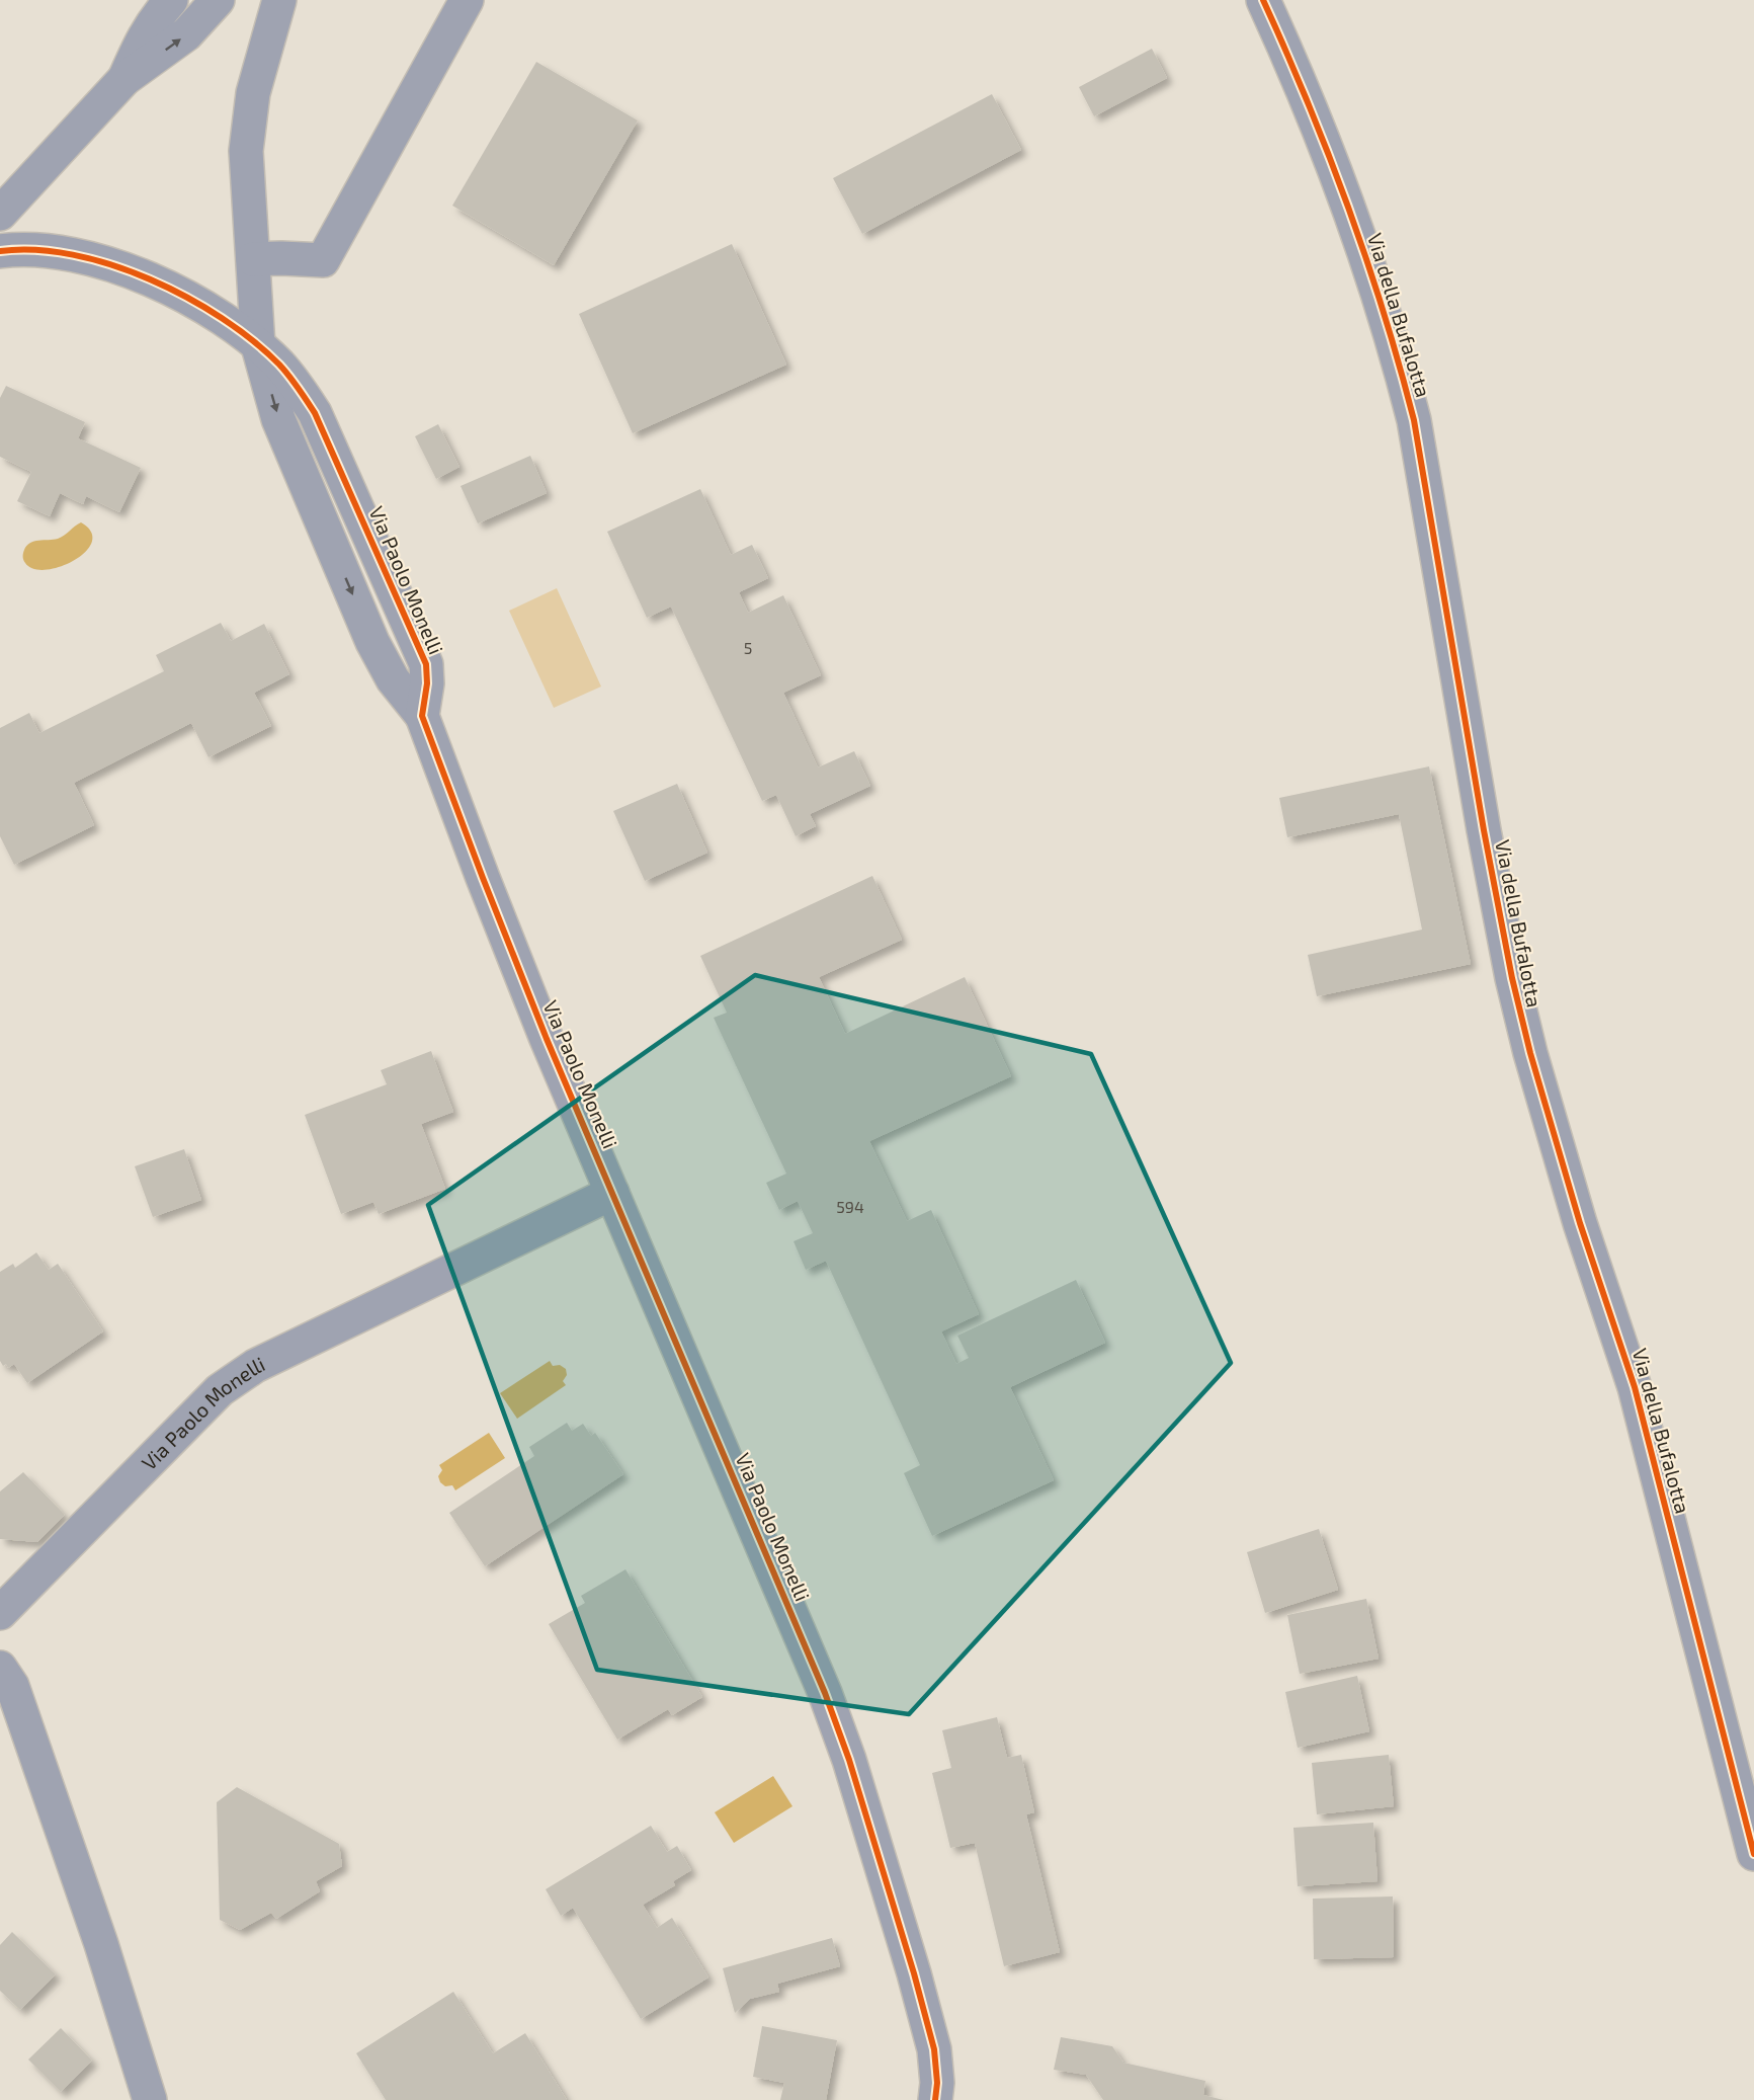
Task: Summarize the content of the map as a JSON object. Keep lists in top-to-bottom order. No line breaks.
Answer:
{"streets":{"street":["Via della Bufalotta","Via Paolo Monelli"]},"house_numbers":["5","594"]}
